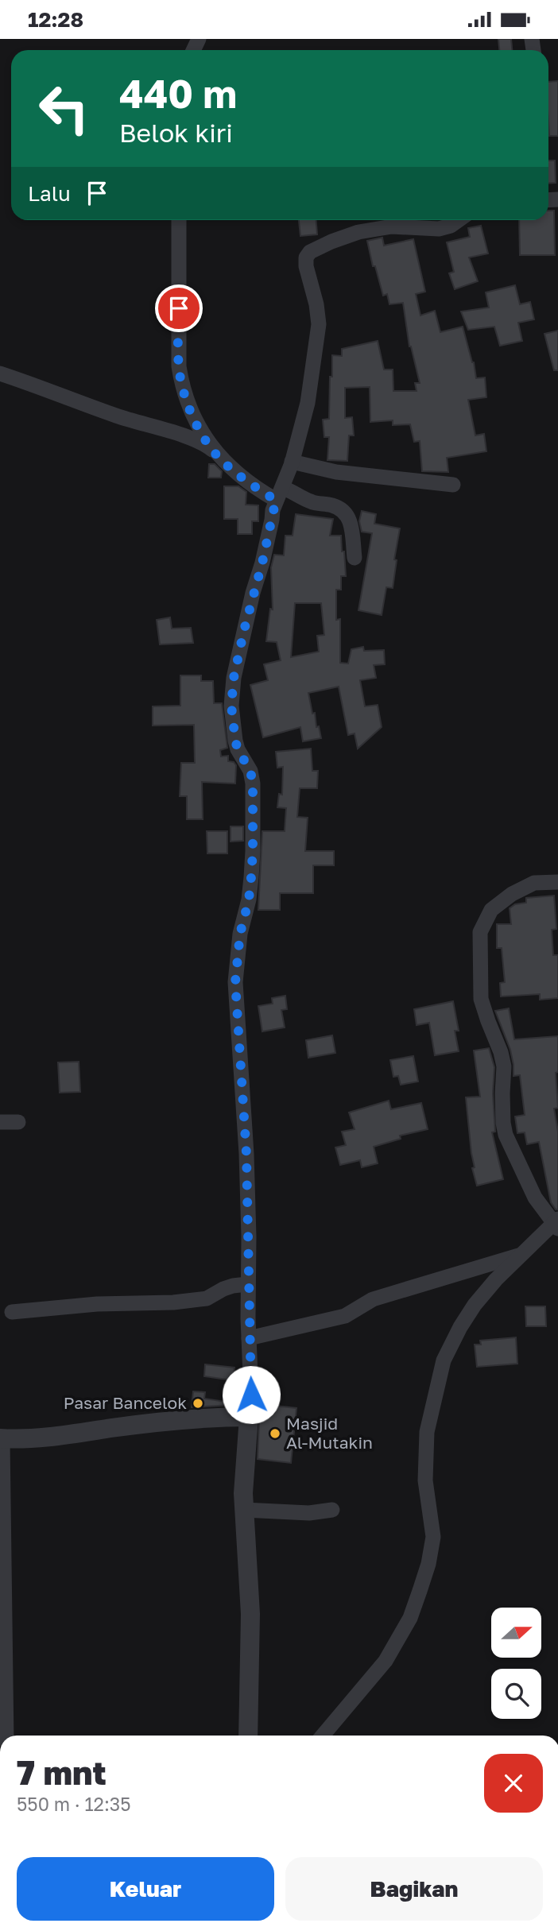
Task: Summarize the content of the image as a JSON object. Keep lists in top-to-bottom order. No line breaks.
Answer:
{"places":["Pasar Bancelok","Masjid Al-Mutakin"],"north":"right","page":{"status":"12:28","turn":["440 m","Belok kiri"],"then":"Lalu","heading":["7 mnt","550 m · 12:35"],"buttons":["Keluar","Bagikan"]}}
